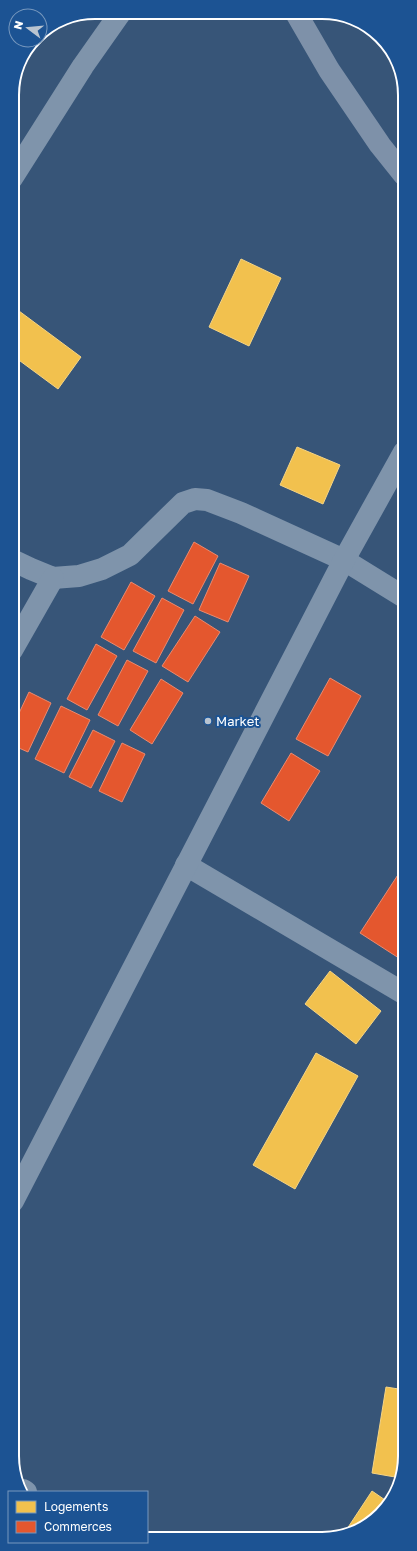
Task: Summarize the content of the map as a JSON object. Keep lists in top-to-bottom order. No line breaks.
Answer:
{"places":["Market"],"legend":["Logements","Commerces"],"north":"left"}
